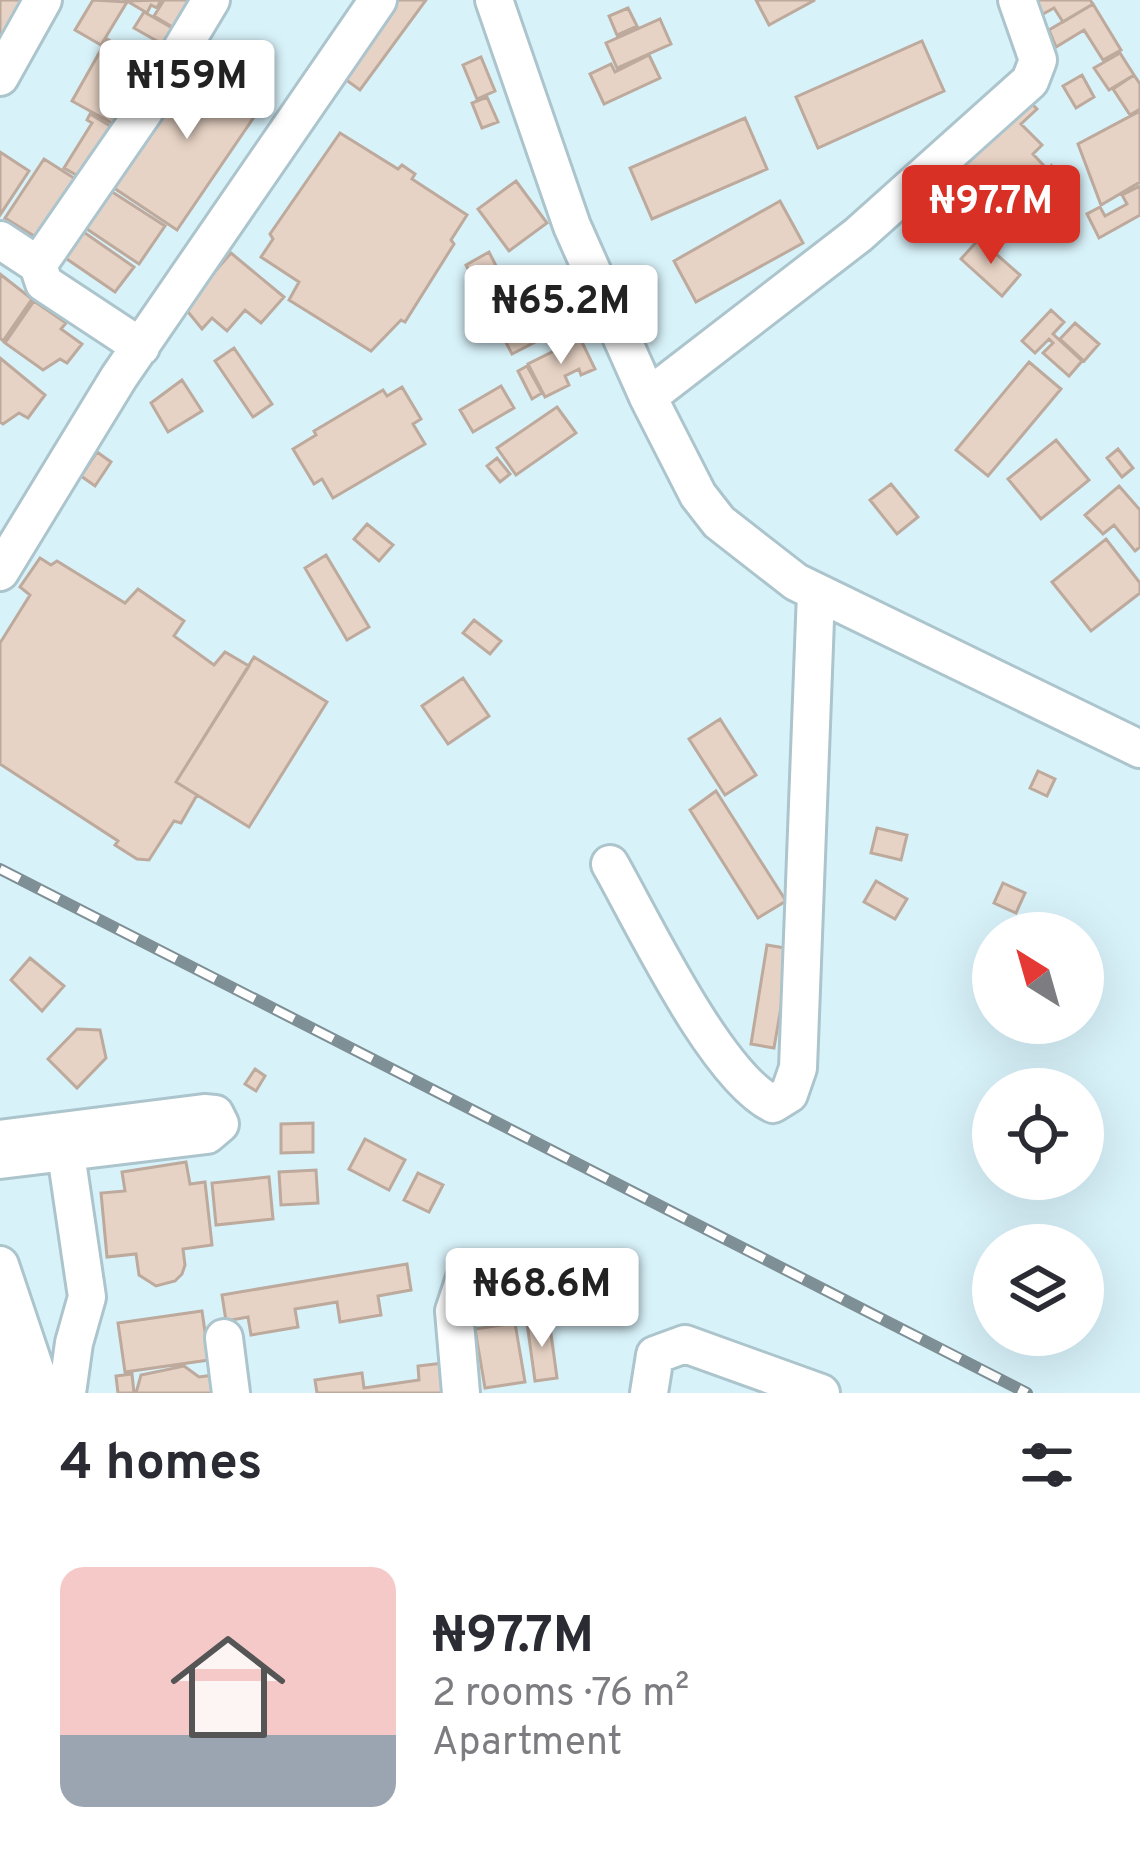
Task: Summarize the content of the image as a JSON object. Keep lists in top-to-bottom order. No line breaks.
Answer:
{"north":"top left","page":{"price":["₦159M","₦97.7M","₦65.2M","₦68.6M"],"heading":"4 homes","list":[{"name":"₦97.7M","note":"2 rooms · 76 m² · Apartment"}]}}
